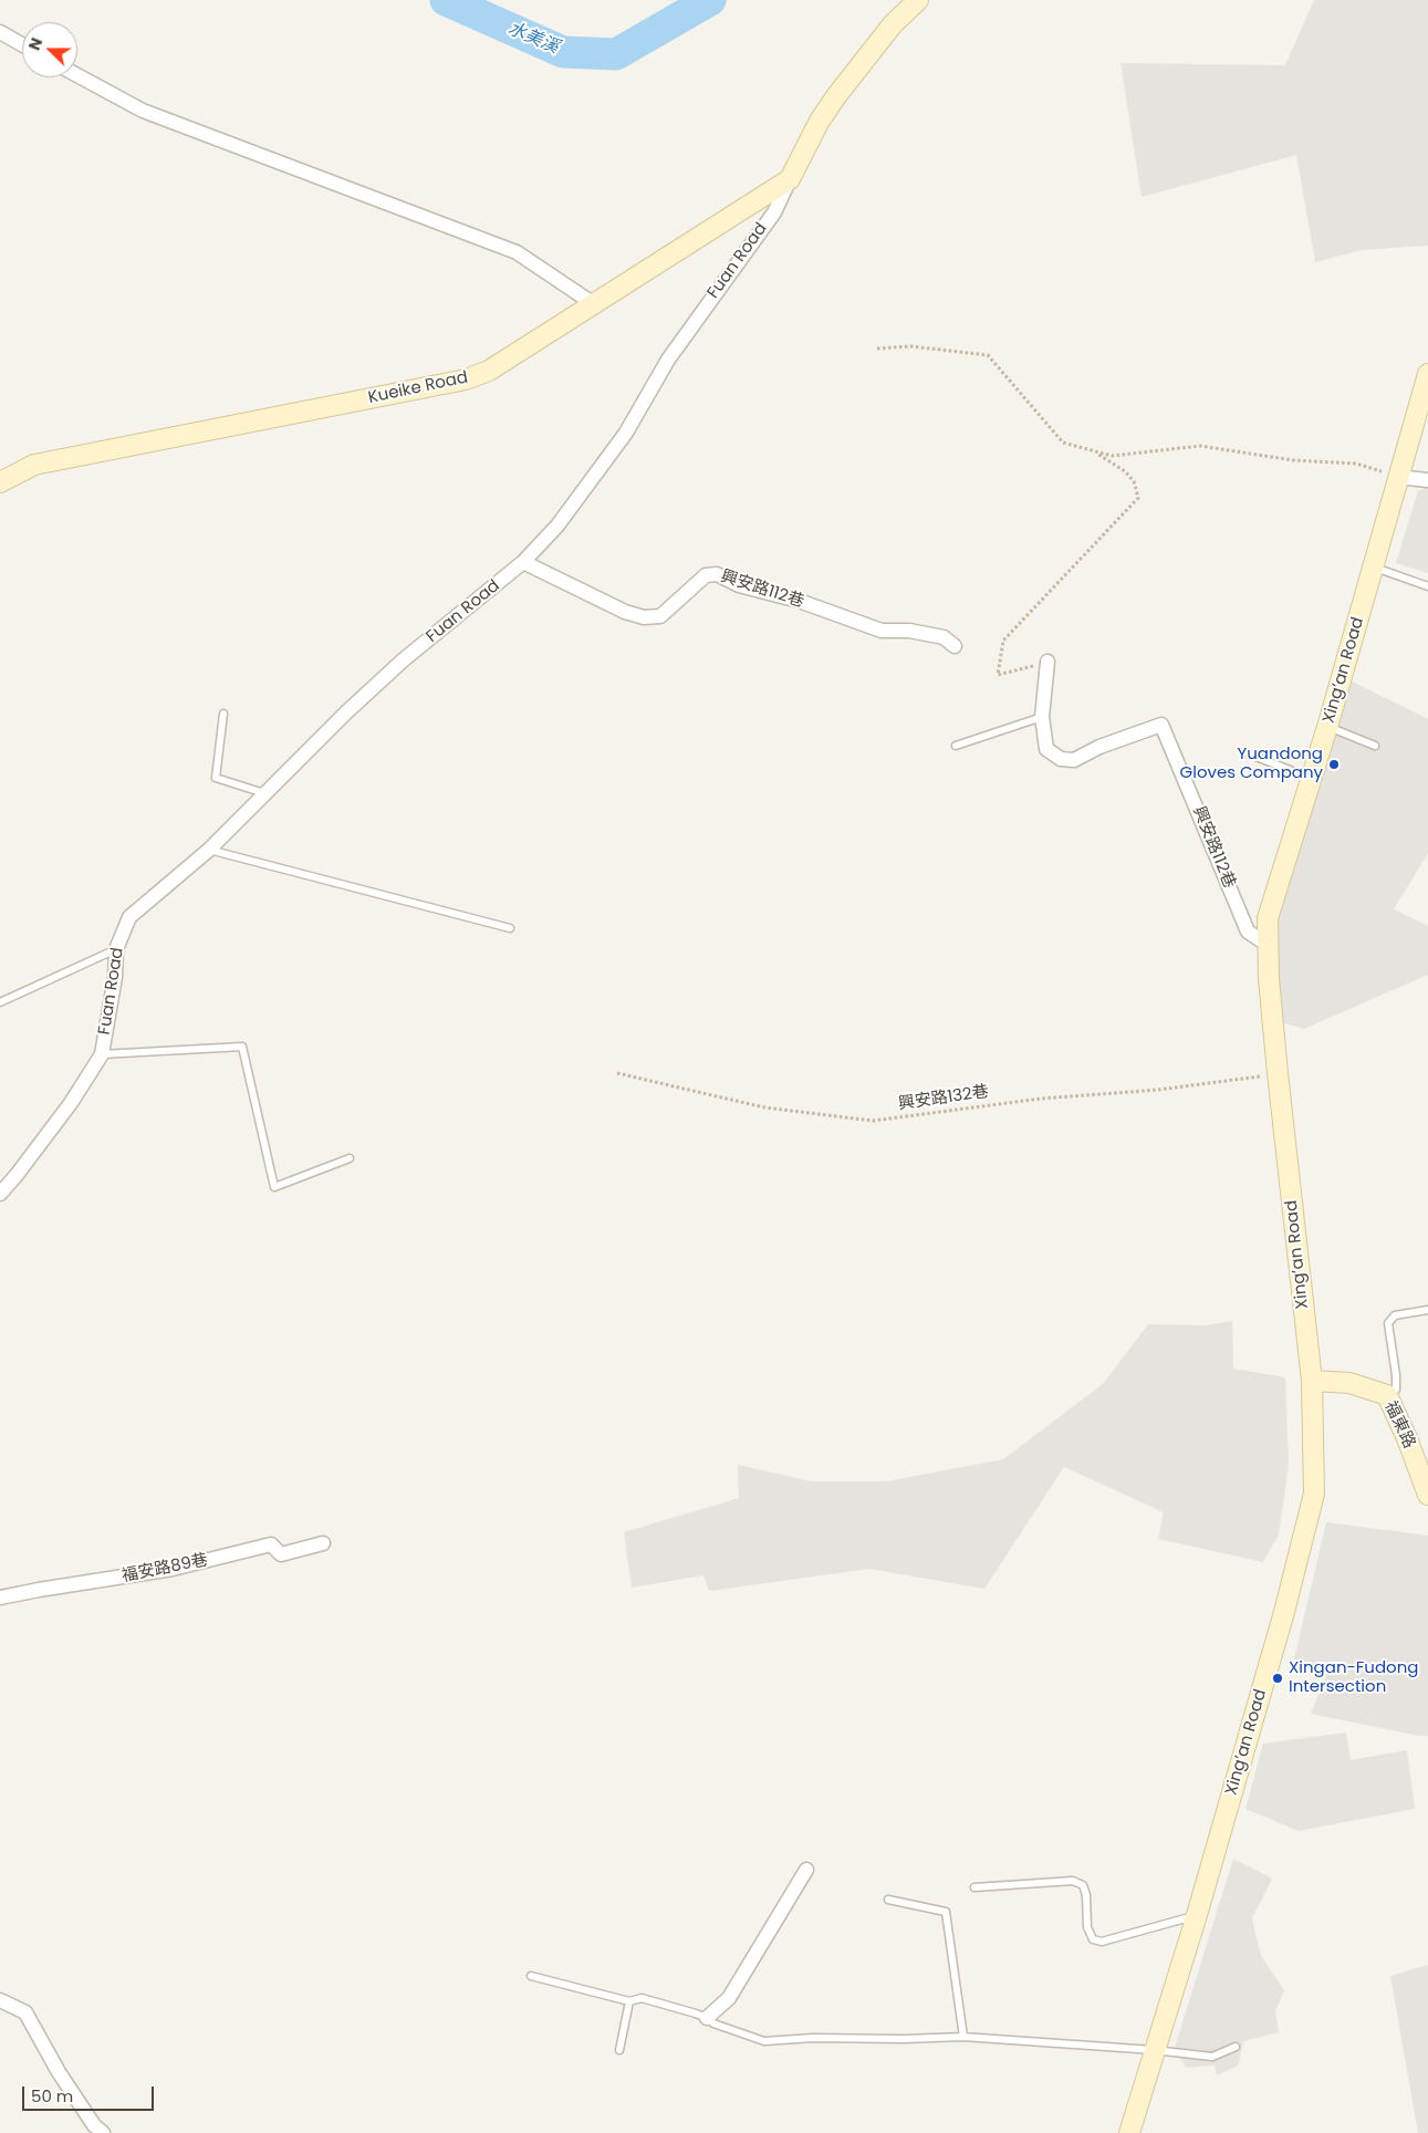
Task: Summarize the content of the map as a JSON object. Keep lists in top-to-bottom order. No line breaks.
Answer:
{"streets":{"street":["Fuan Road","Kueike Road","興安路112巷","Xing’an Road","福東路","福安路89巷"],"path":["興安路132巷"]},"crossings":[["Fuan Road","Kueike Road"],["Fuan Road","興安路112巷"],["興安路112巷","Xing’an Road"],["Xing’an Road","興安路132巷"],["Xing’an Road","福東路"]],"water":["水美溪"],"places":["Yuandong Gloves Company","Xingan-Fudong Intersection"],"scale_bar":"50 m","north":"left"}
